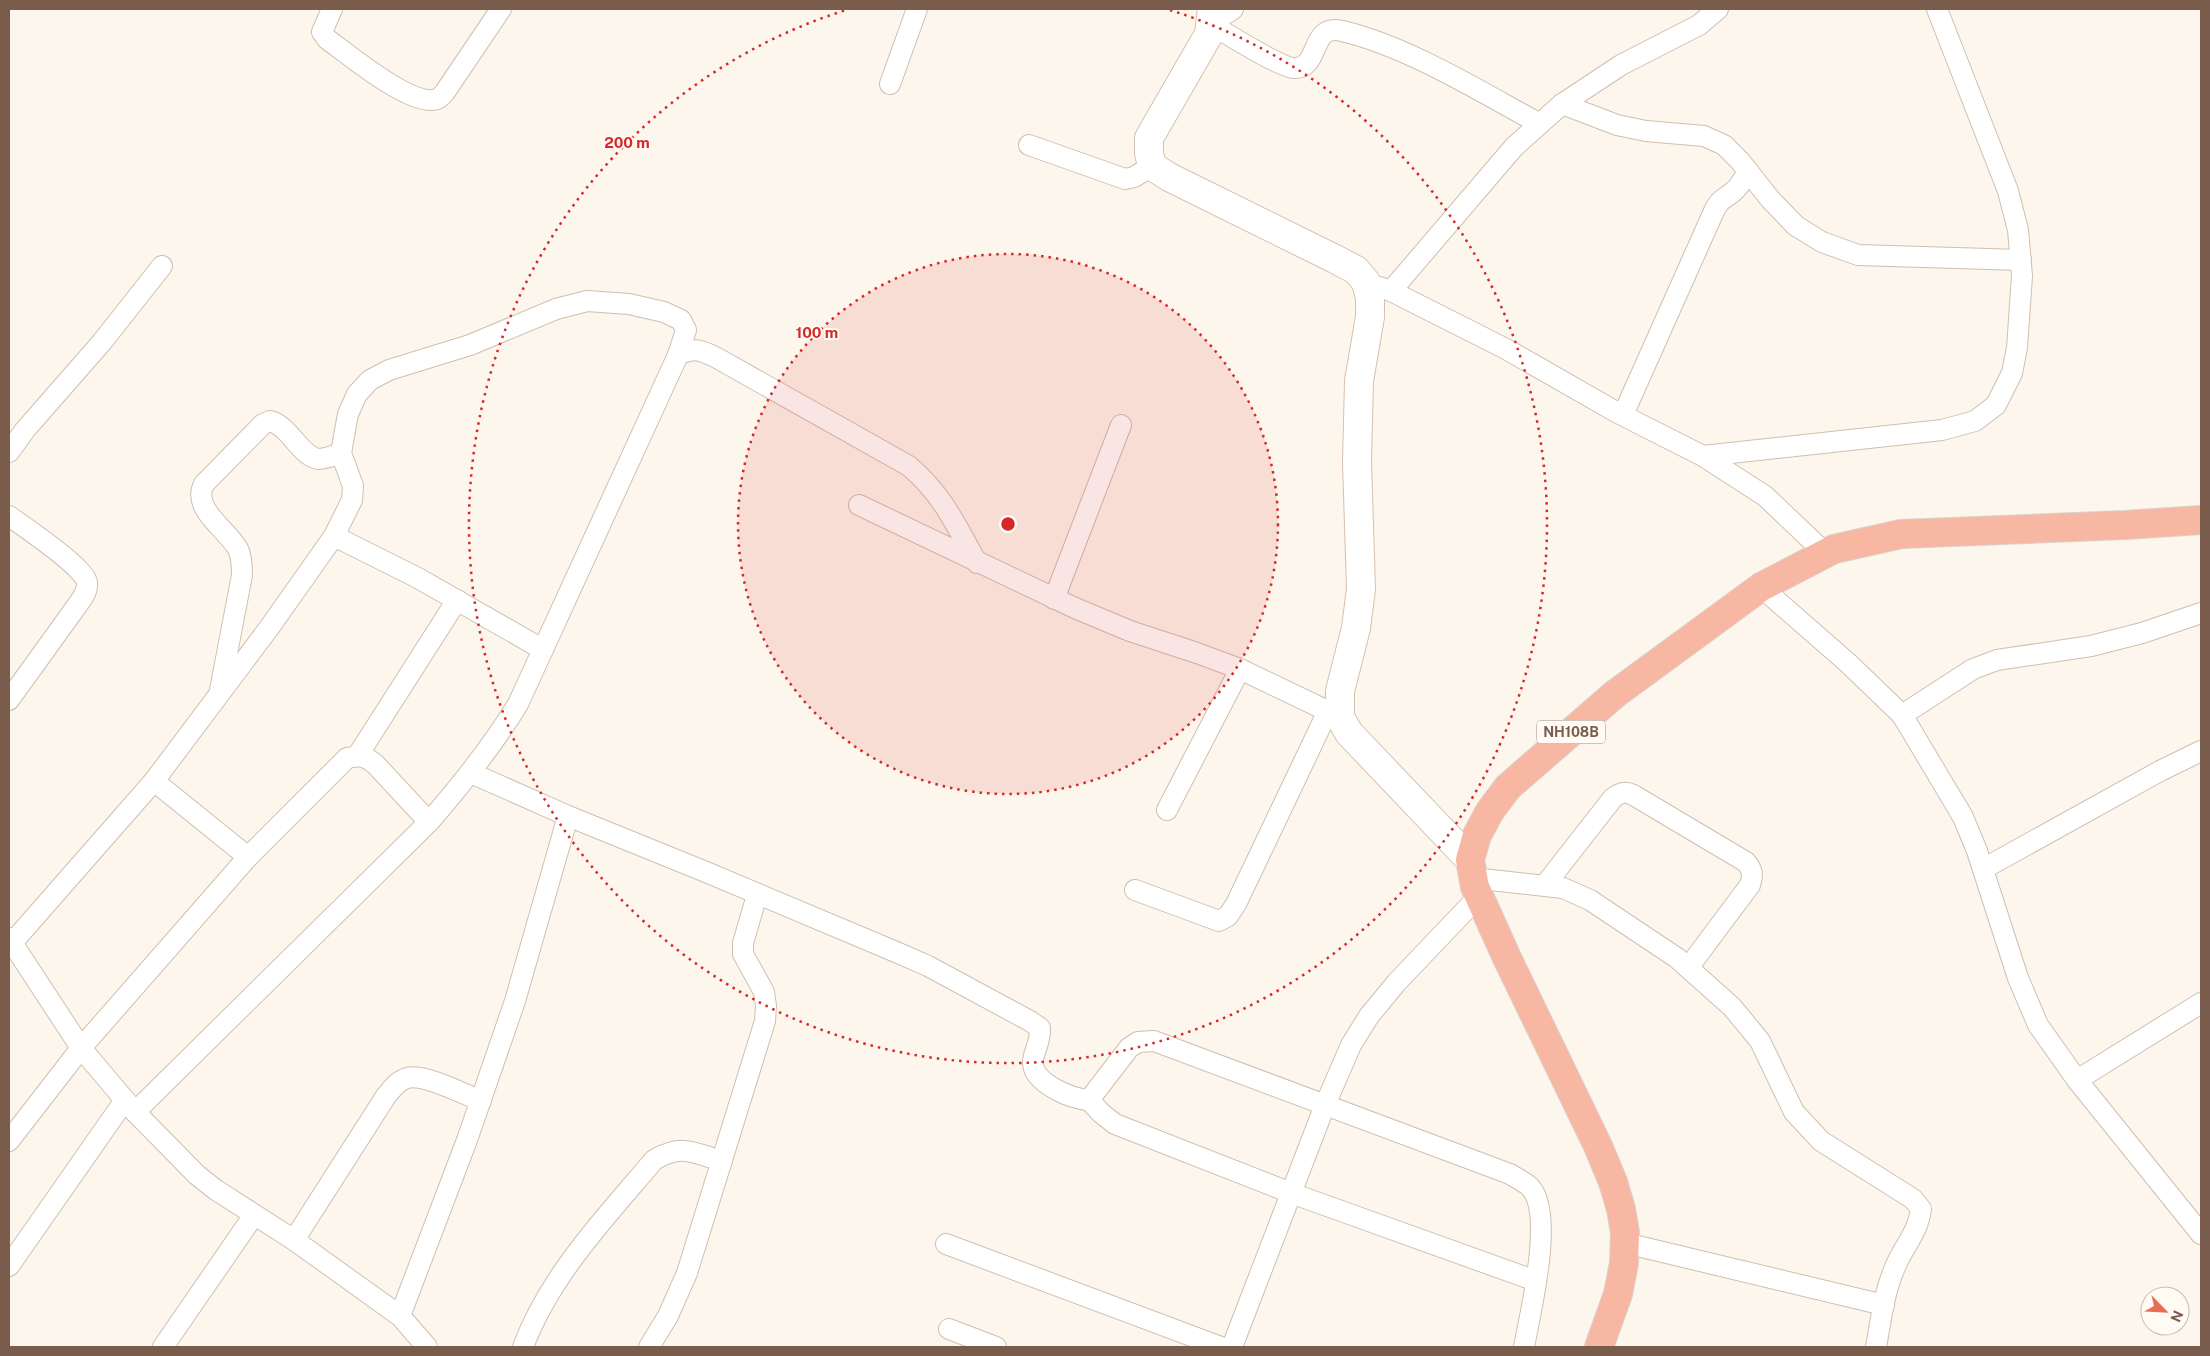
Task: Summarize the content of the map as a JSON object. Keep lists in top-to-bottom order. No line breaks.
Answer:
{"streets":{"highway":["NH108B"]},"north":"bottom right","rings":["200 m","100 m"]}
